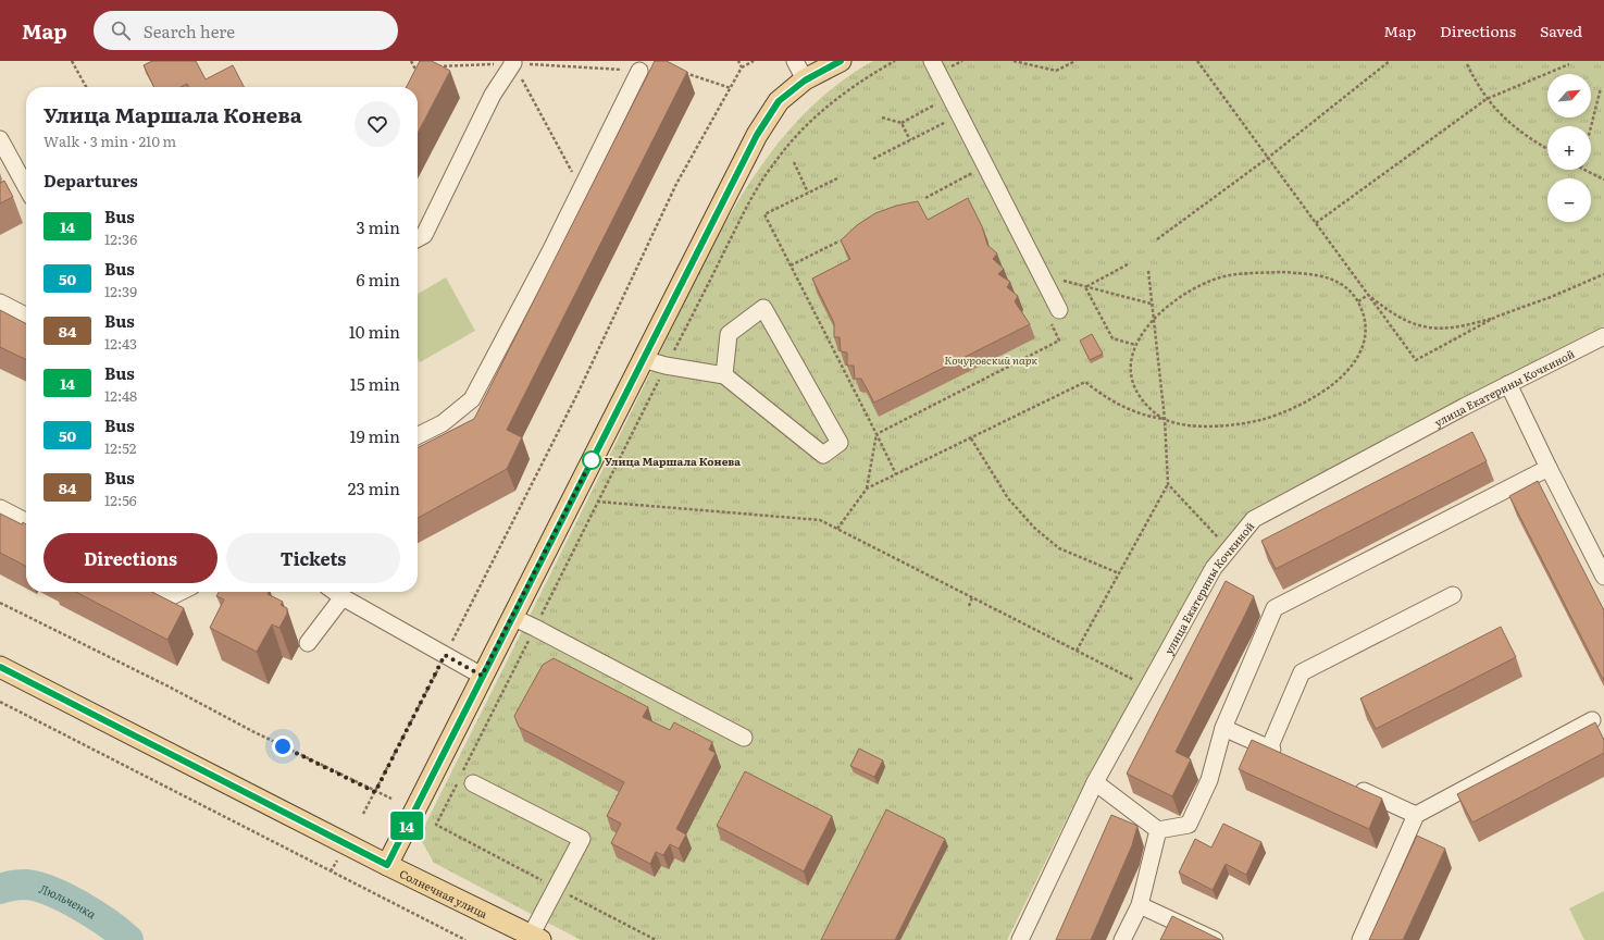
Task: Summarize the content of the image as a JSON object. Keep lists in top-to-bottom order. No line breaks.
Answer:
{"streets":{"main road":["Солнечная улица"],"street":["улица Екатерины Кочкиной"]},"water":["Люльченка"],"parks":["Кочуровский парк"],"places":["Улица Маршала Конева"],"lines":["bus line 14"],"north":"top right","page":{"header":"Map","search":"Search here","nav":["Map","Directions","Saved"],"on_map":"14","map_buttons":["+","−"],"heading":[["Улица Маршала Конева","Walk · 3 min · 210 m"],"Departures"],"list":[{"mark":"14","name":"Bus","note":"12:36","value":"3 min"},{"mark":"50","name":"Bus","note":"12:39","value":"6 min"},{"mark":"84","name":"Bus","note":"12:43","value":"10 min"},{"mark":"14","name":"Bus","note":"12:48","value":"15 min"},{"mark":"50","name":"Bus","note":"12:52","value":"19 min"},{"mark":"84","name":"Bus","note":"12:56","value":"23 min"}],"buttons":["Directions","Tickets"]}}
